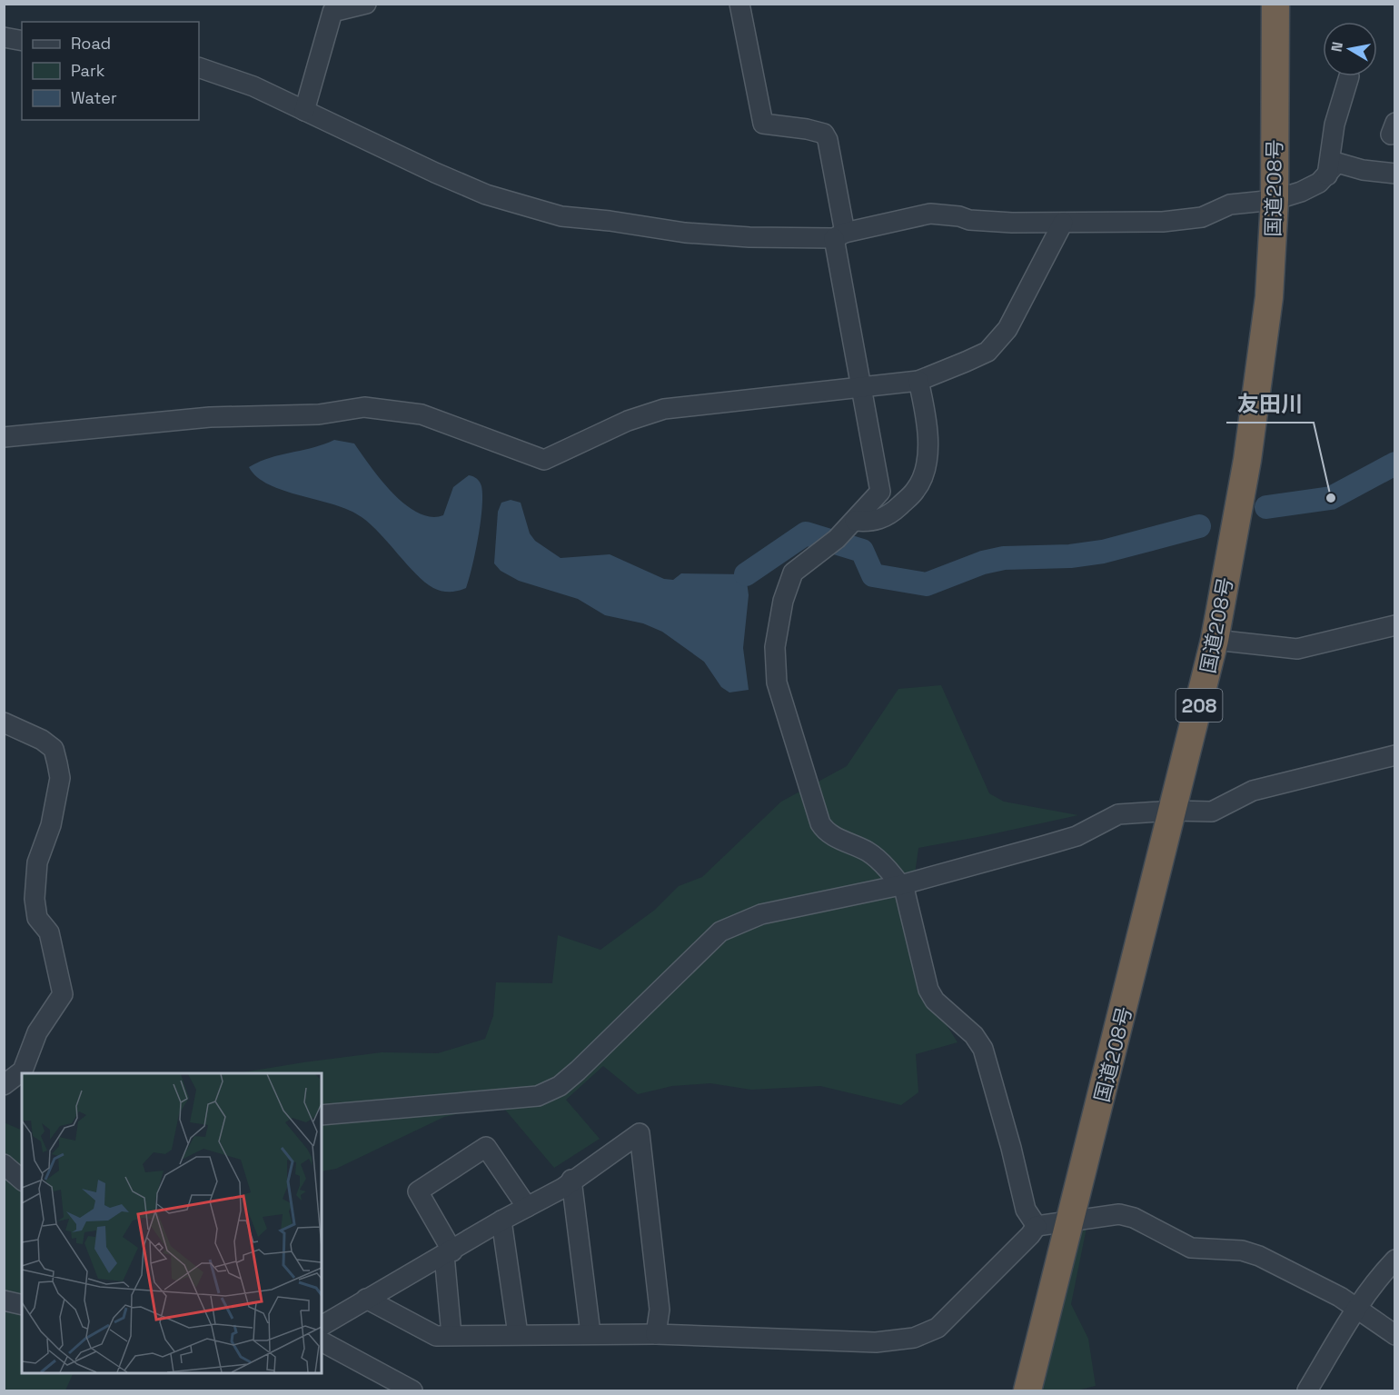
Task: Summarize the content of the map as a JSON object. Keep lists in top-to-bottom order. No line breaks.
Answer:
{"streets":{"highway":["国道208号","208"]},"places":["友田川"],"legend":["Road","Park","Water"],"north":"left"}
